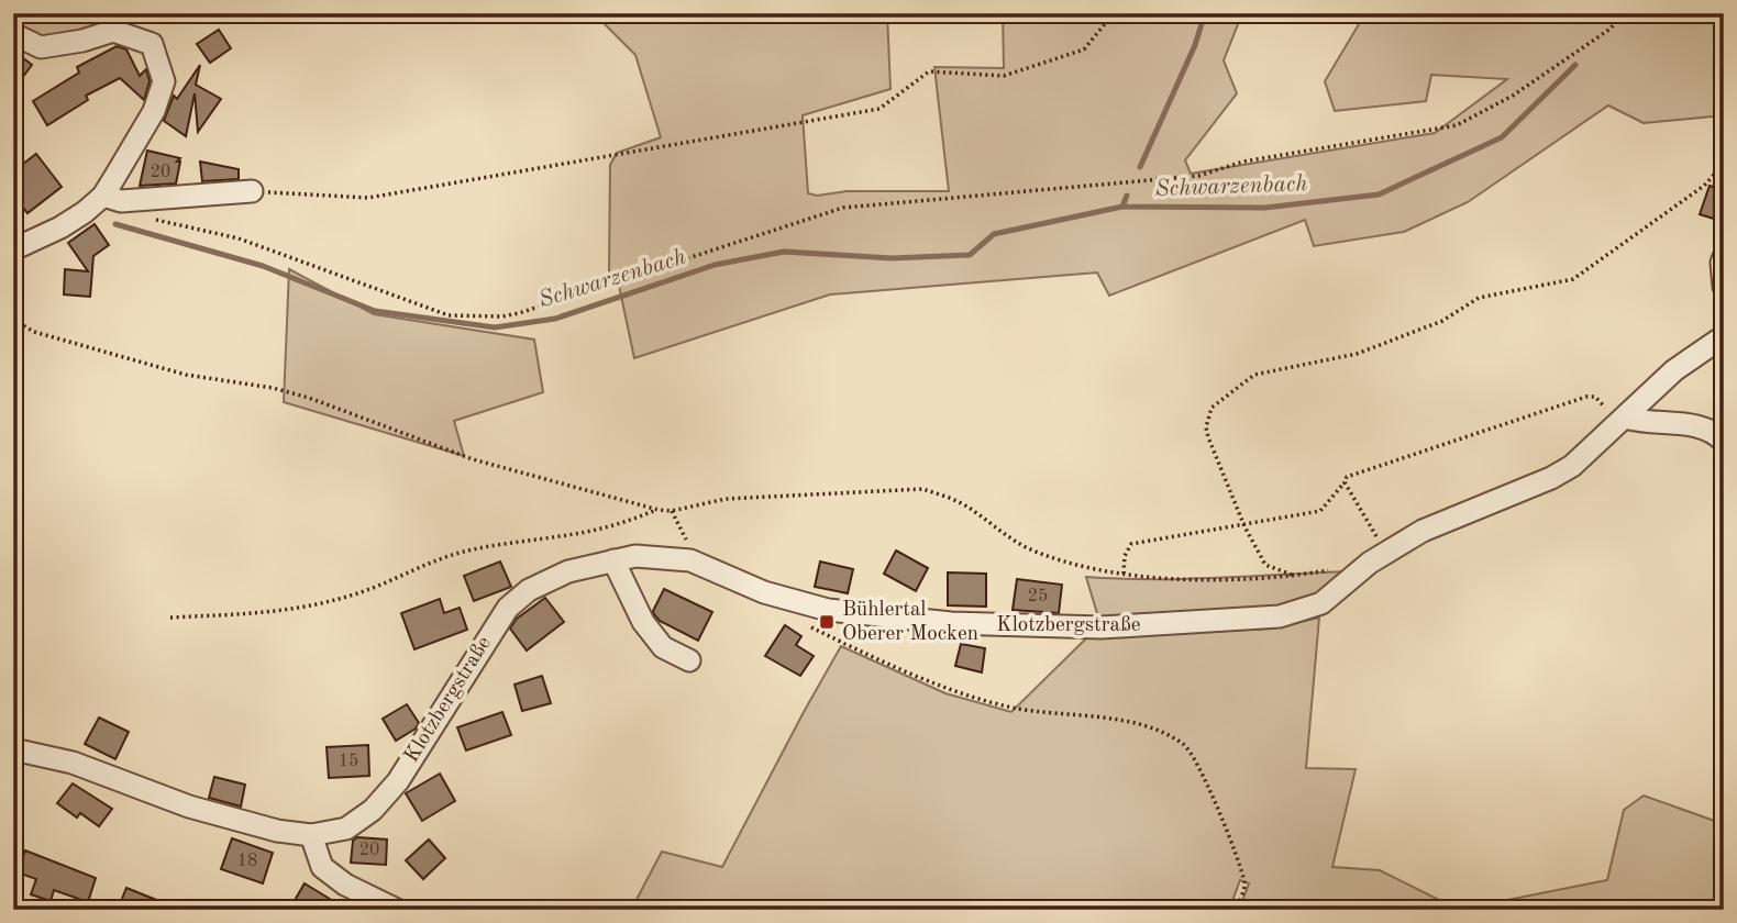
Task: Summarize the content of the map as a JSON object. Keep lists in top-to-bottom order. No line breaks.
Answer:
{"streets":{"street":["Klotzbergstraße"]},"water":["Schwarzenbach"],"places":{"transit":["Bühlertal Oberer Mocken"]},"house_numbers":["20","25","15","20","18"]}
